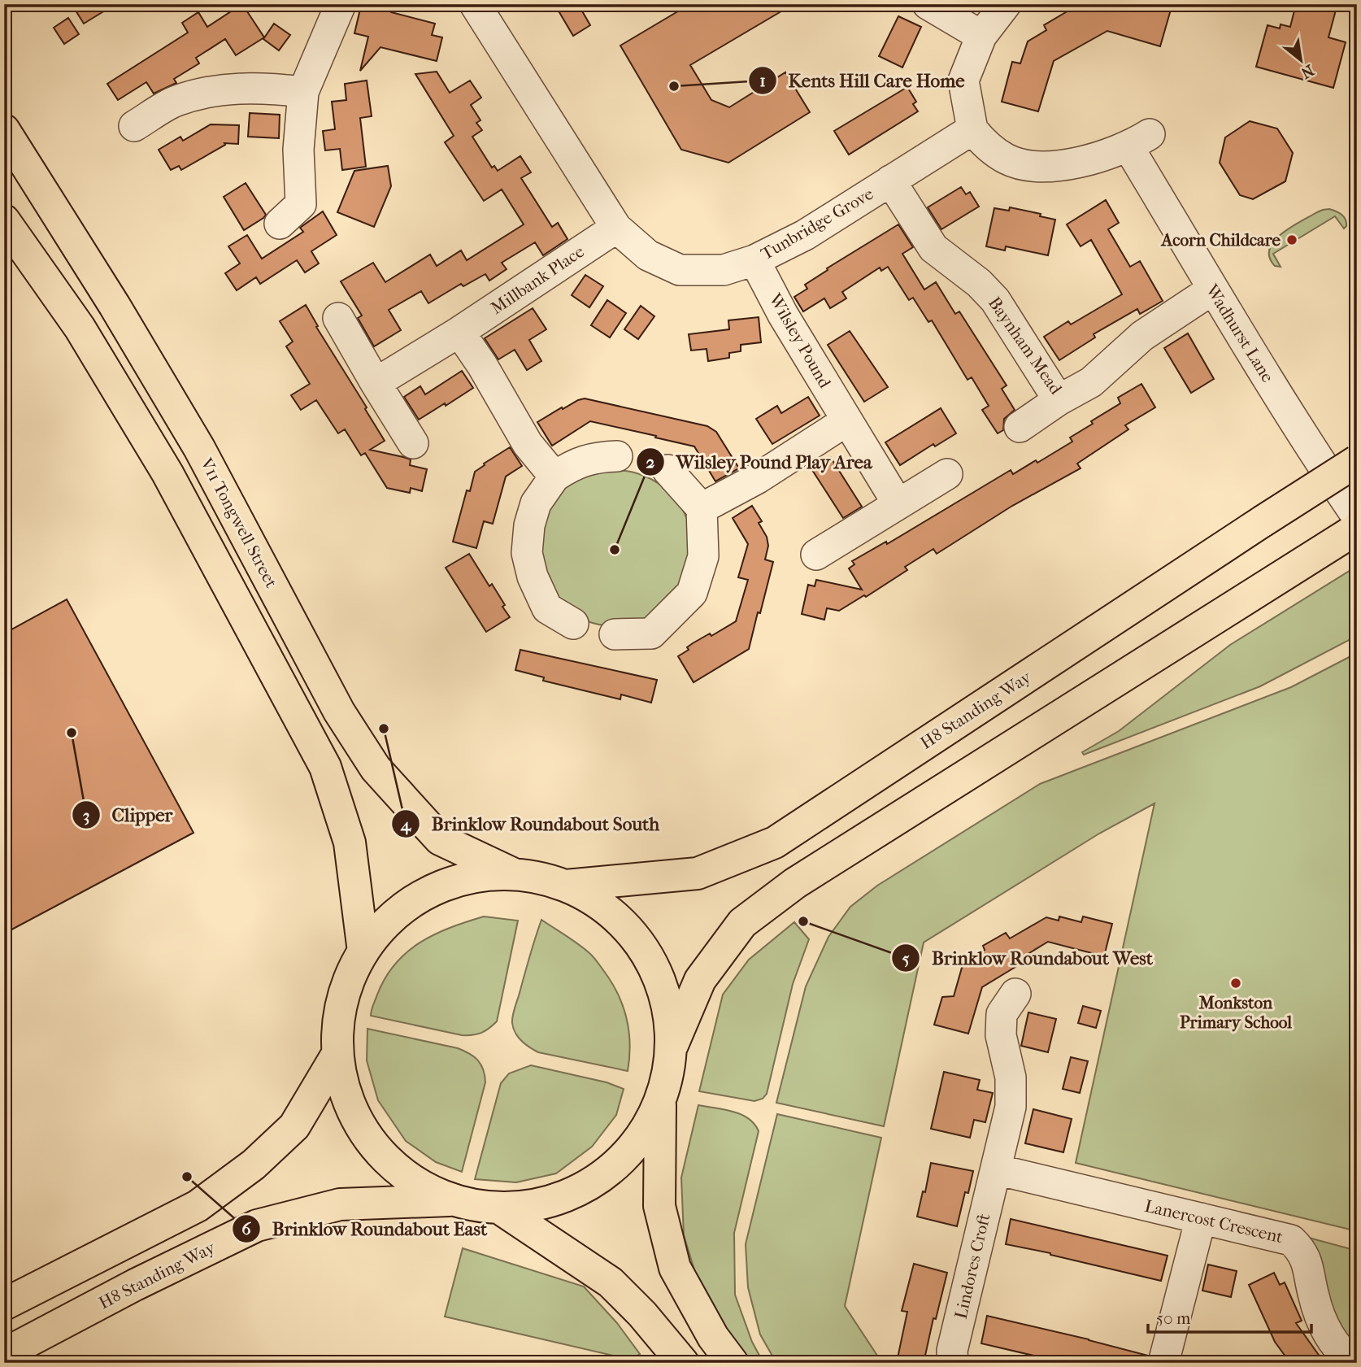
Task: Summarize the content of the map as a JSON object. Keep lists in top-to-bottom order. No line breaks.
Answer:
{"streets":{"highway":["V11 Tongwell Street","H8 Standing Way"],"street":["Tunbridge Grove","Millbank Place","Wadhurst Lane","Wilsley Pound","Baynham Mead","Lanercost Crescent","Lindores Croft"]},"crossings":[["Tunbridge Grove","Millbank Place"],["Tunbridge Grove","Wadhurst Lane"],["Tunbridge Grove","Wilsley Pound"],["Tunbridge Grove","Baynham Mead"],["Wadhurst Lane","Baynham Mead"],["Lanercost Crescent","Lindores Croft"]],"places":["Kents Hill Care Home","Acorn Childcare","Wilsley Pound Play Area","Brinklow Roundabout South","Clipper","Brinklow Roundabout West","Monkston Primary School","Brinklow Roundabout East"],"scale_bar":"50 m","north":"bottom right"}
